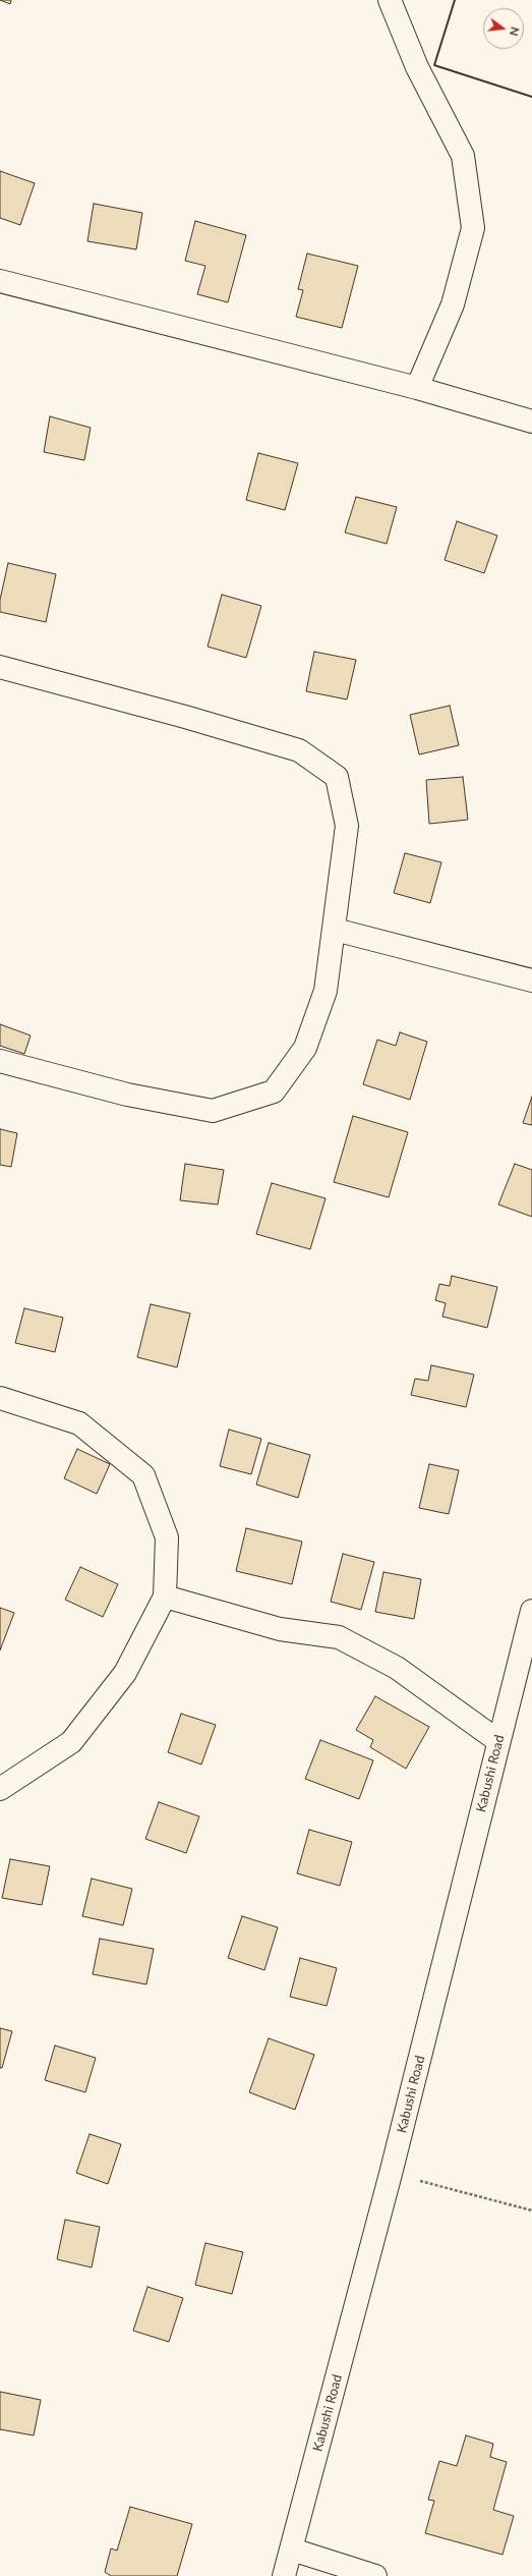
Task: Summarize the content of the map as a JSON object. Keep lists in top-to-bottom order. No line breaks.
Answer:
{"streets":{"street":["Kabushi Road"]},"north":"right"}
